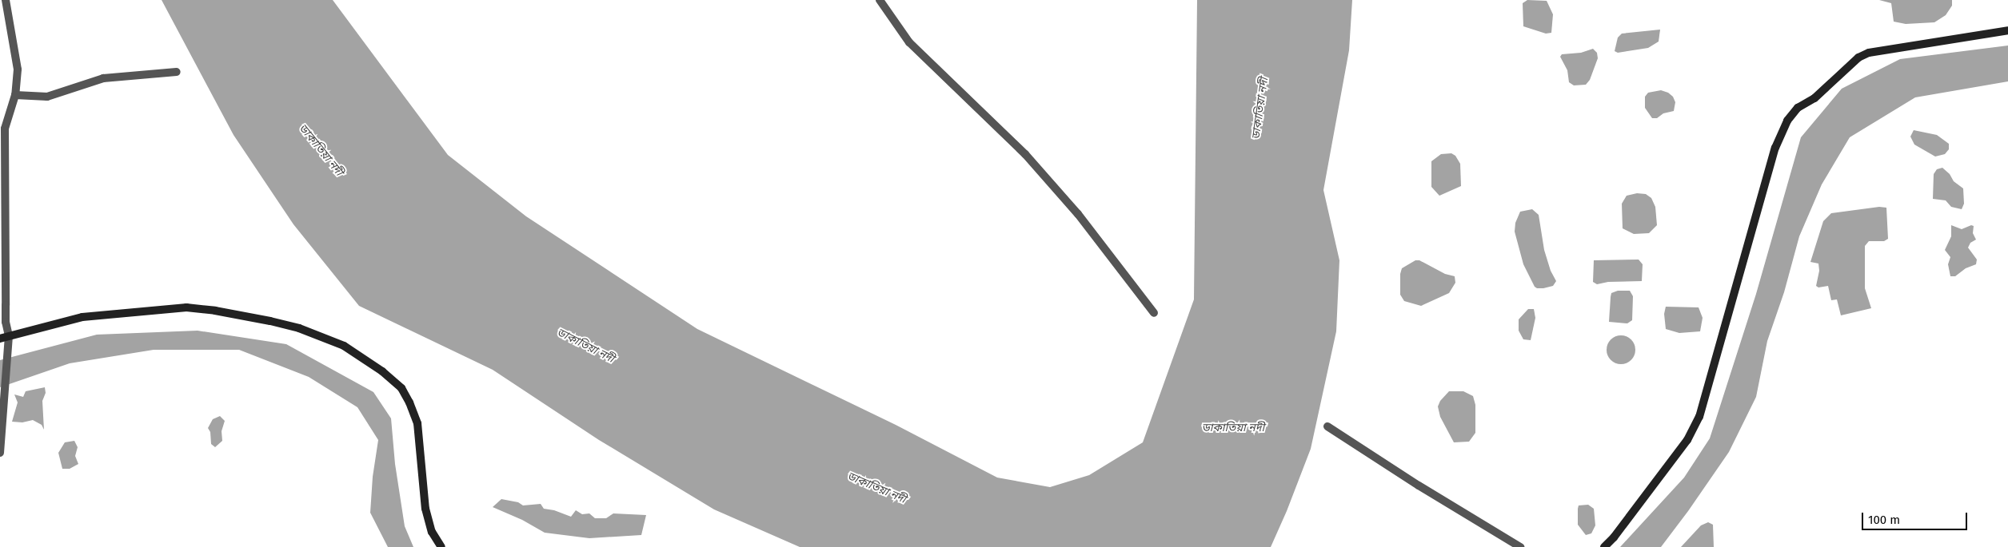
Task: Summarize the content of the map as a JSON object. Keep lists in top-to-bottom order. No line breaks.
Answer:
{"water":["ডাকাতিয়া নদী"],"scale_bar":"100 m"}
